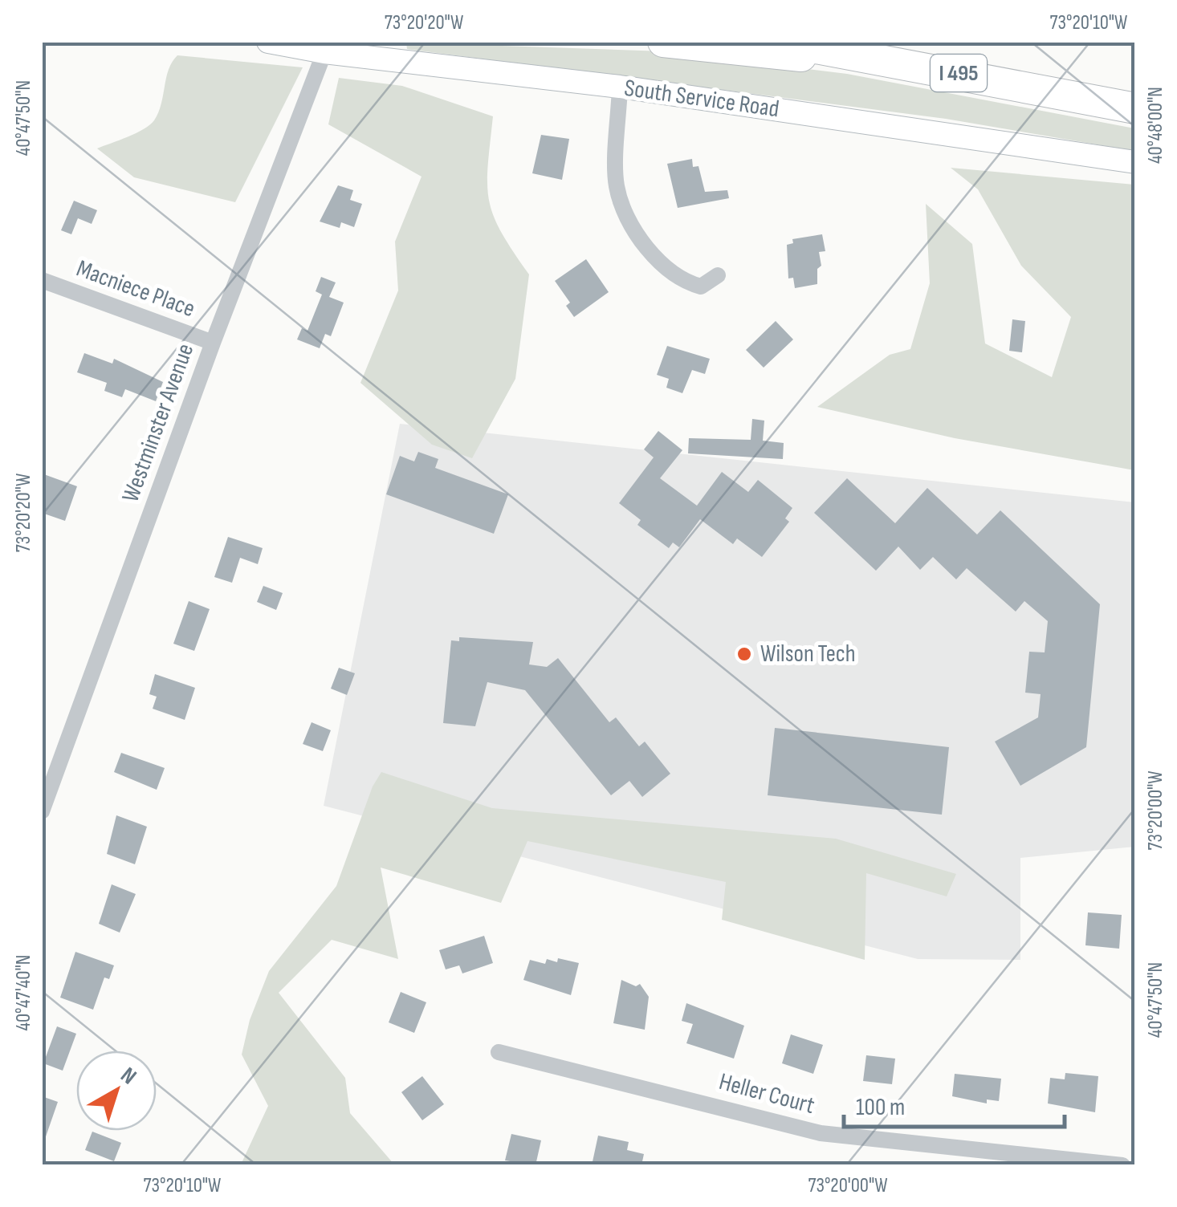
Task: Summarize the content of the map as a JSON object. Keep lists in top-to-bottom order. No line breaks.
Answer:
{"streets":{"highway":["I 495"],"main road":["South Service Road"],"street":["Macniece Place","Westminster Avenue","Heller Court"]},"crossings":[["South Service Road","Westminster Avenue"],["Macniece Place","Westminster Avenue"]],"places":["Wilson Tech"],"scale_bar":"100 m","north":"top right","coordinates":["73°20'20\"W","73°20'10\"W","40°47'50\"N","40°48'00\"N","73°20'00\"W","40°47'40\"N"]}
